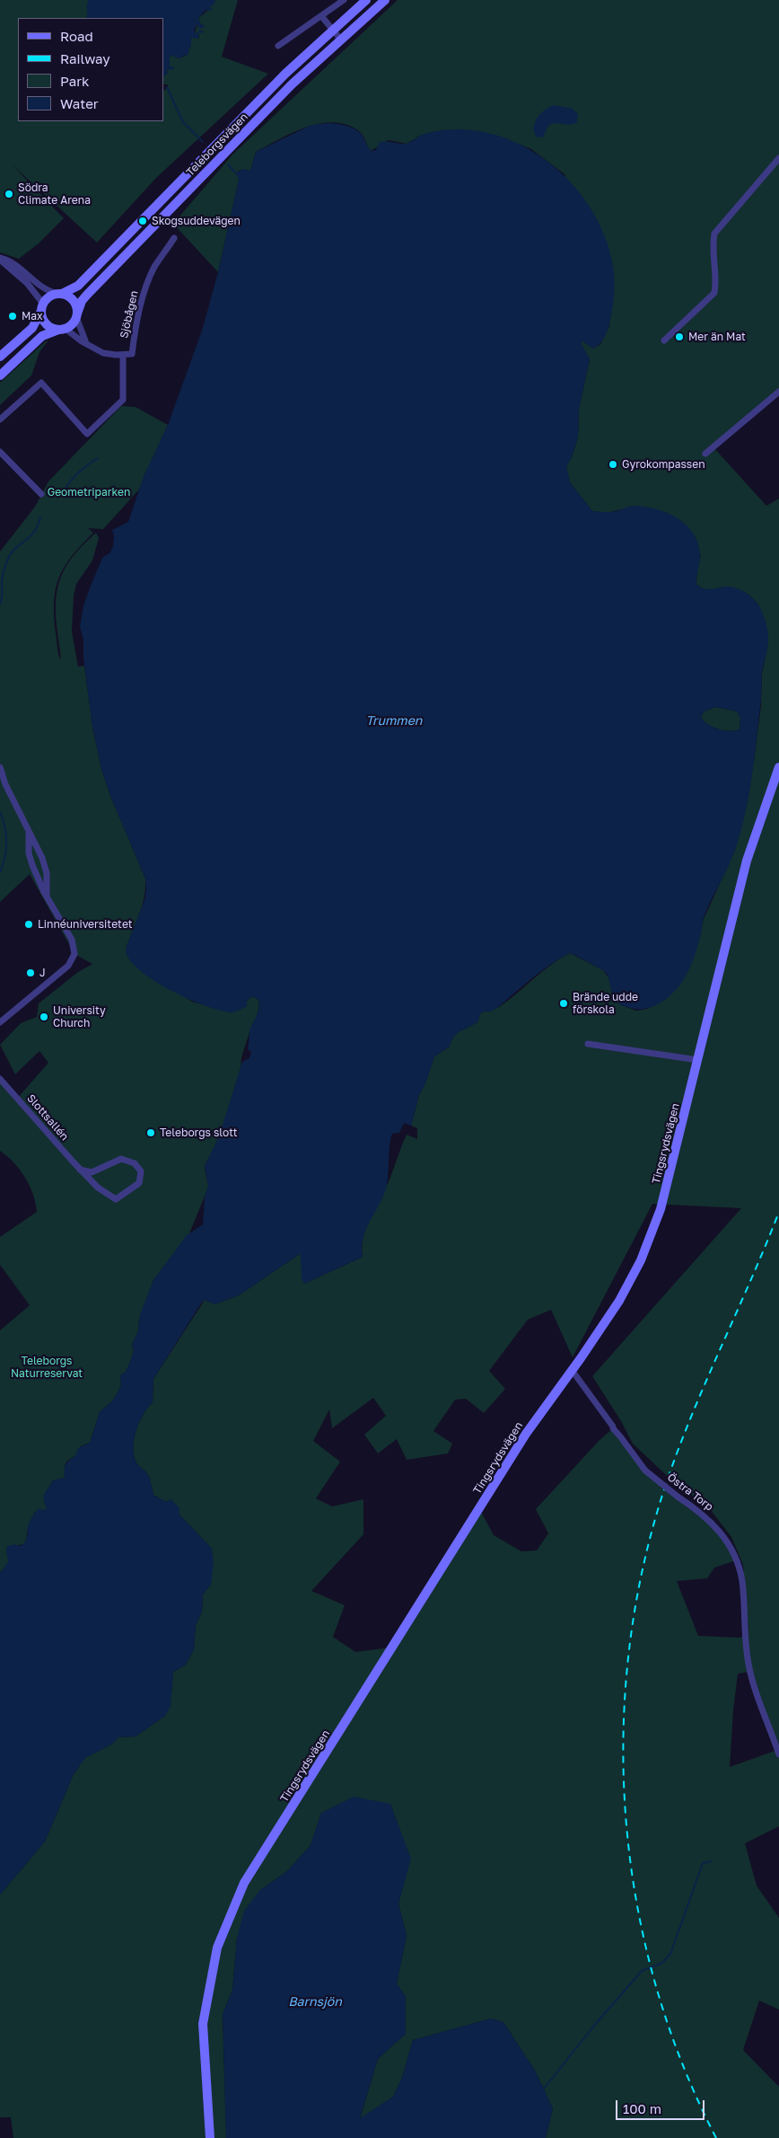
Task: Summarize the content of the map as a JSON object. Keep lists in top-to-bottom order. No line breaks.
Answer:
{"streets":{"street":["Teleborgsvägen","Sjöbågen","Slottsallén","Tingsrydsvägen","Östra Torp"]},"crossings":[["Teleborgsvägen","Sjöbågen"],["Tingsrydsvägen","Östra Torp"]],"water":["Trummen","Barnsjön"],"parks":["Geometriparken","Teleborgs Naturreservat"],"places":["Södra Climate Arena","Skogsuddevägen","Max","Mer än Mat","Gyrokompassen","Linnéuniversitetet","J","Brände udde förskola","University Church","Teleborgs slott"],"legend":["Road","Railway","Park","Water"],"scale_bar":"100 m"}
